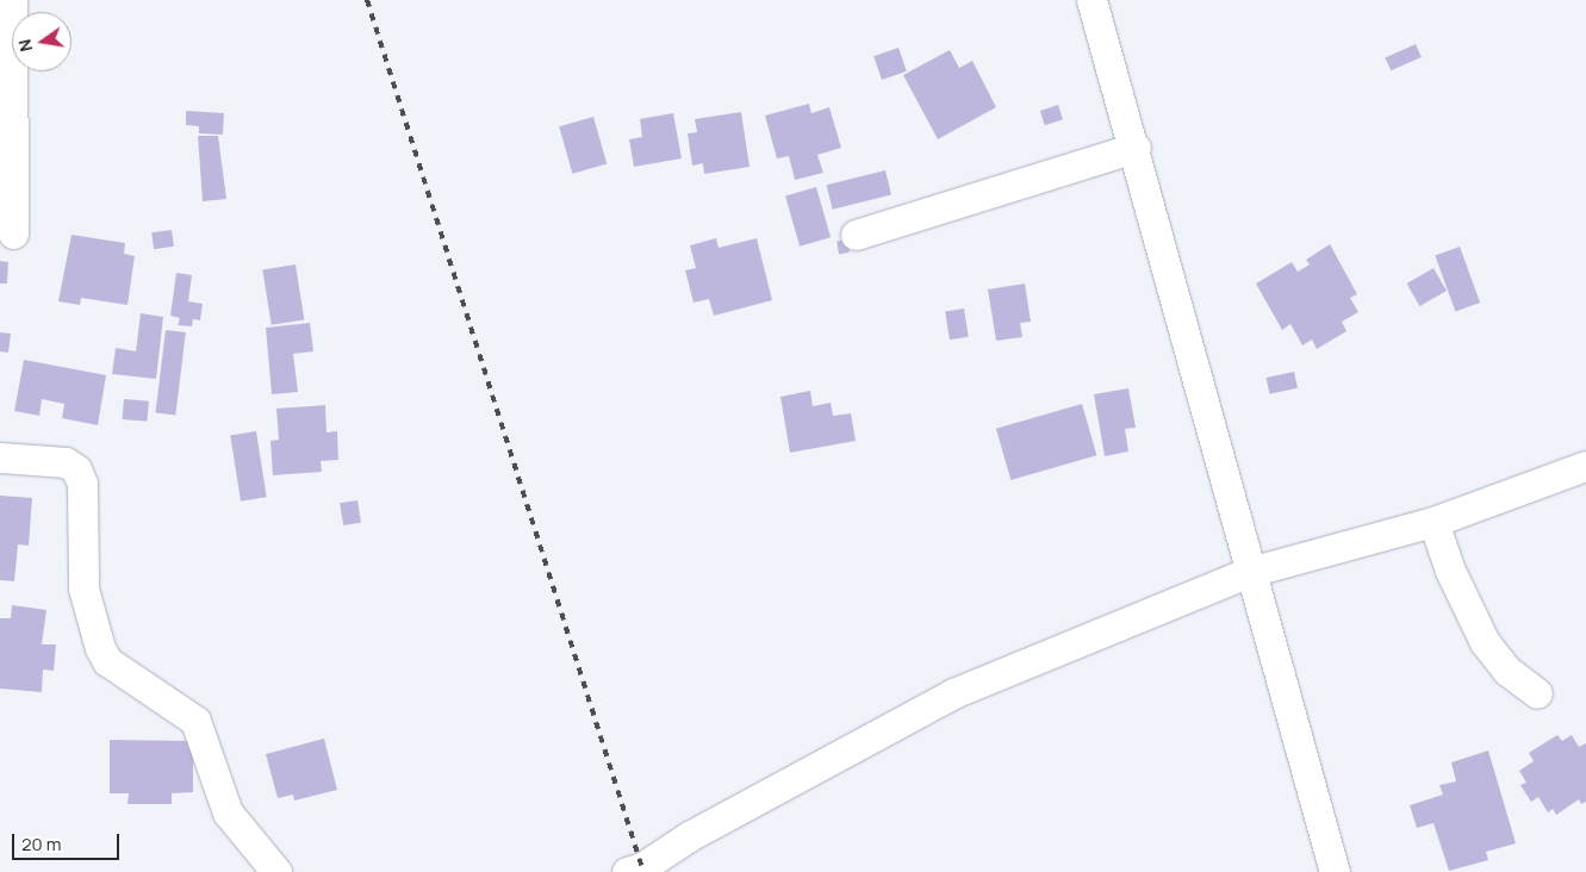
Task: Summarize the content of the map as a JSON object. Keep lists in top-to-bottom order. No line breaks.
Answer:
{"scale_bar":"20 m","north":"left"}
